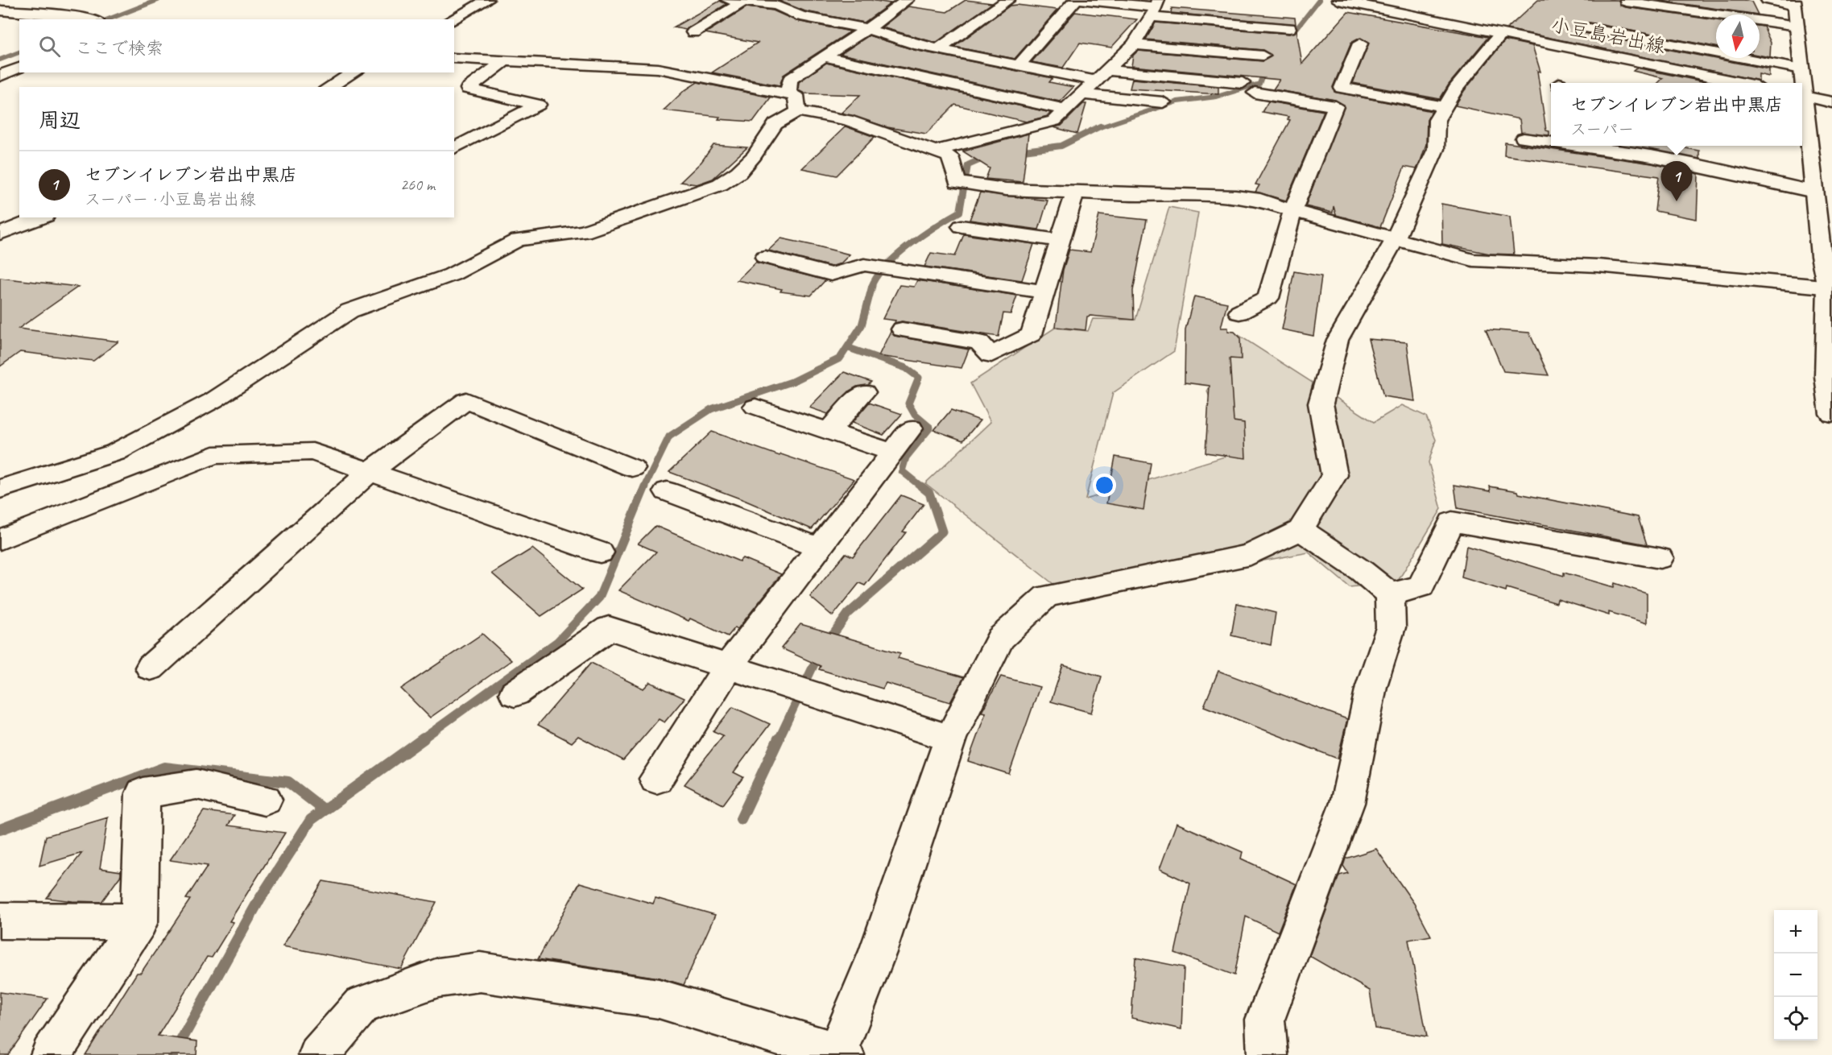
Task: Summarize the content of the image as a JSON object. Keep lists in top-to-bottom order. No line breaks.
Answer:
{"streets":{"street":["小豆島岩出線"]},"north":"bottom","page":{"search":"ここで検索","popup":["セブンイレブン岩出中黒店","スーパー"],"heading":"周辺","list":[{"mark":"1","name":"セブンイレブン岩出中黒店","note":"スーパー · 小豆島岩出線","value":"260 m"}],"pins":"1","map_buttons":["+","−"]}}
